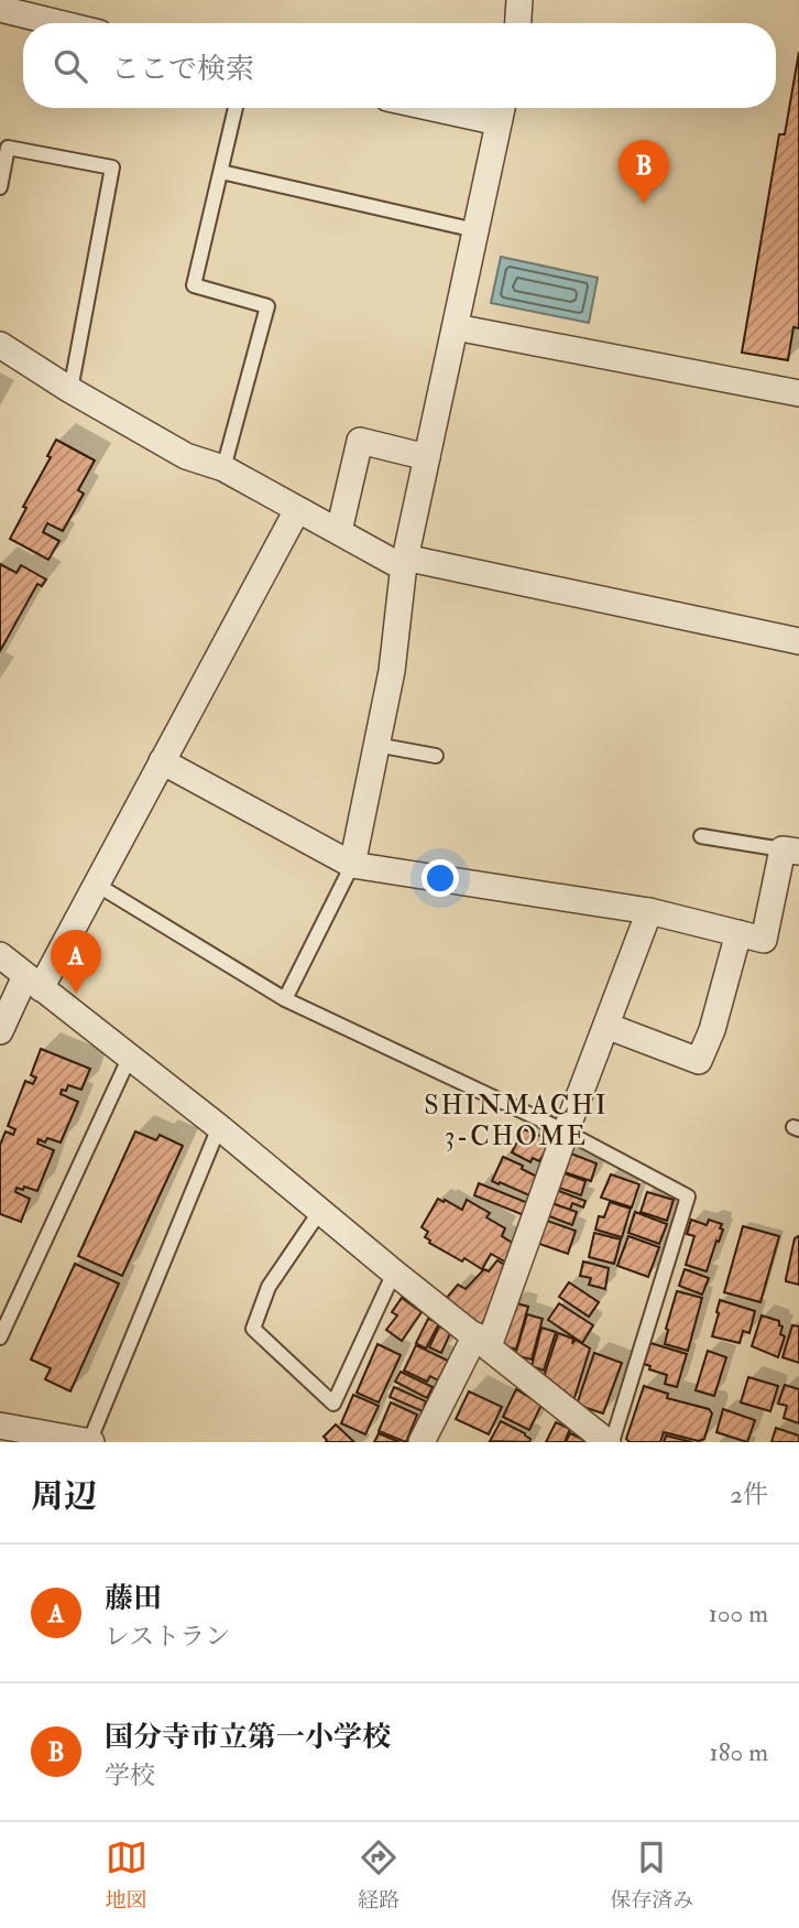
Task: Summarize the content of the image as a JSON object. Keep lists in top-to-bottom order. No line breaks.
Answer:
{"districts":["SHINMACHI 3-CHOME"],"page":{"search":"ここで検索","pins":["B","A"],"heading":["周辺","2件"],"list":[{"mark":"A","name":"藤田","note":"レストラン","value":"100 m"},{"mark":"B","name":"国分寺市立第一小学校","note":"学校","value":"180 m"}],"nav":["地図","経路","保存済み"]}}
